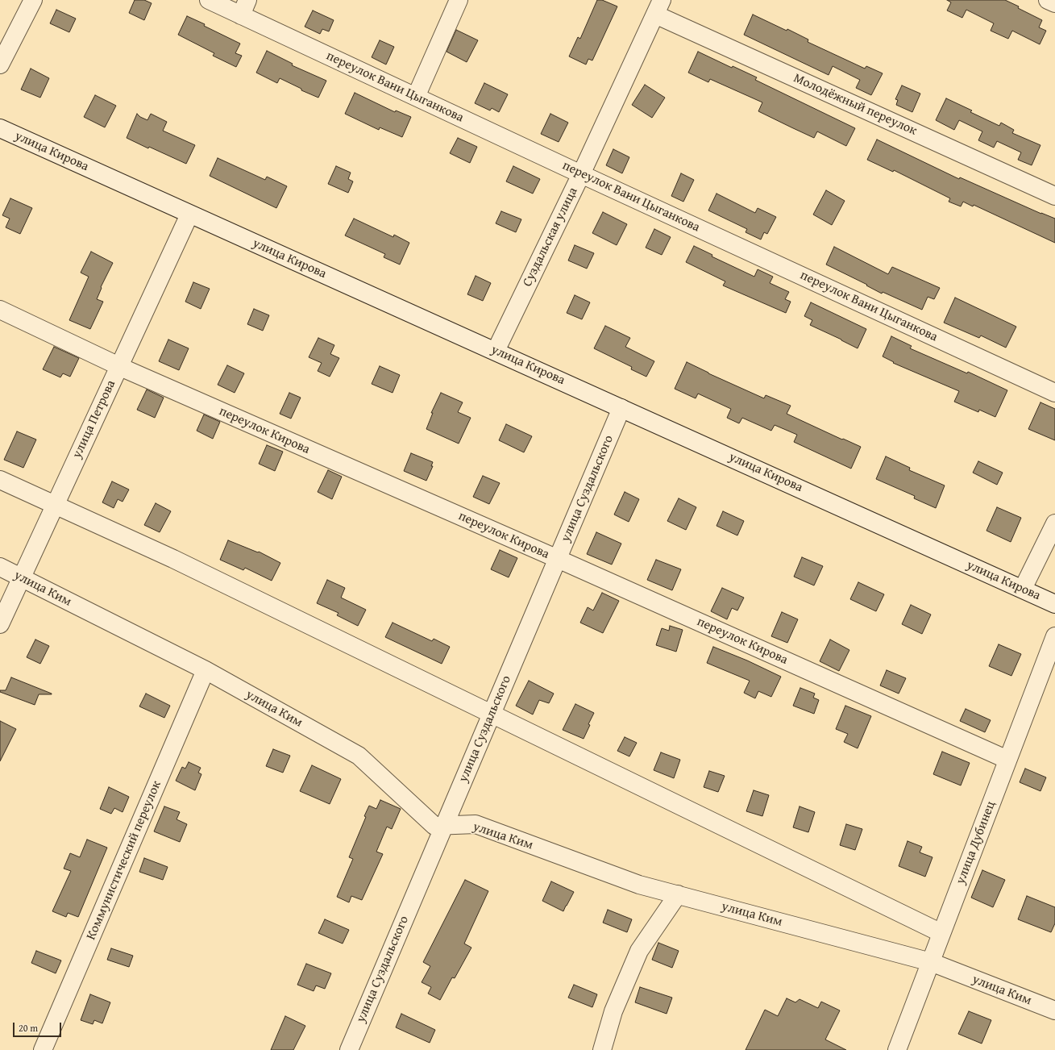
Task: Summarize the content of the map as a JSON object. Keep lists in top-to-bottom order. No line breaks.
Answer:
{"streets":{"street":["переулок Вани Цыганкова","Молодёжный переулок","улица Кирова","Суздальская улица","улица Петрова","переулок Кирова","улица Суздальского","улица Ким","улица Дубинец","Коммунистический переулок"]},"crossings":[["переулок Вани Цыганкова","Суздальская улица"],["Молодёжный переулок","Суздальская улица"],["улица Кирова","Суздальская улица"],["улица Кирова","улица Петрова"],["улица Кирова","улица Суздальского"],["улица Петрова","переулок Кирова"],["улица Петрова","улица Ким"],["переулок Кирова","улица Суздальского"],["переулок Кирова","улица Дубинец"],["улица Суздальского","улица Ким"],["улица Ким","улица Дубинец"],["улица Ким","Коммунистический переулок"]],"scale_bar":"20 m"}
